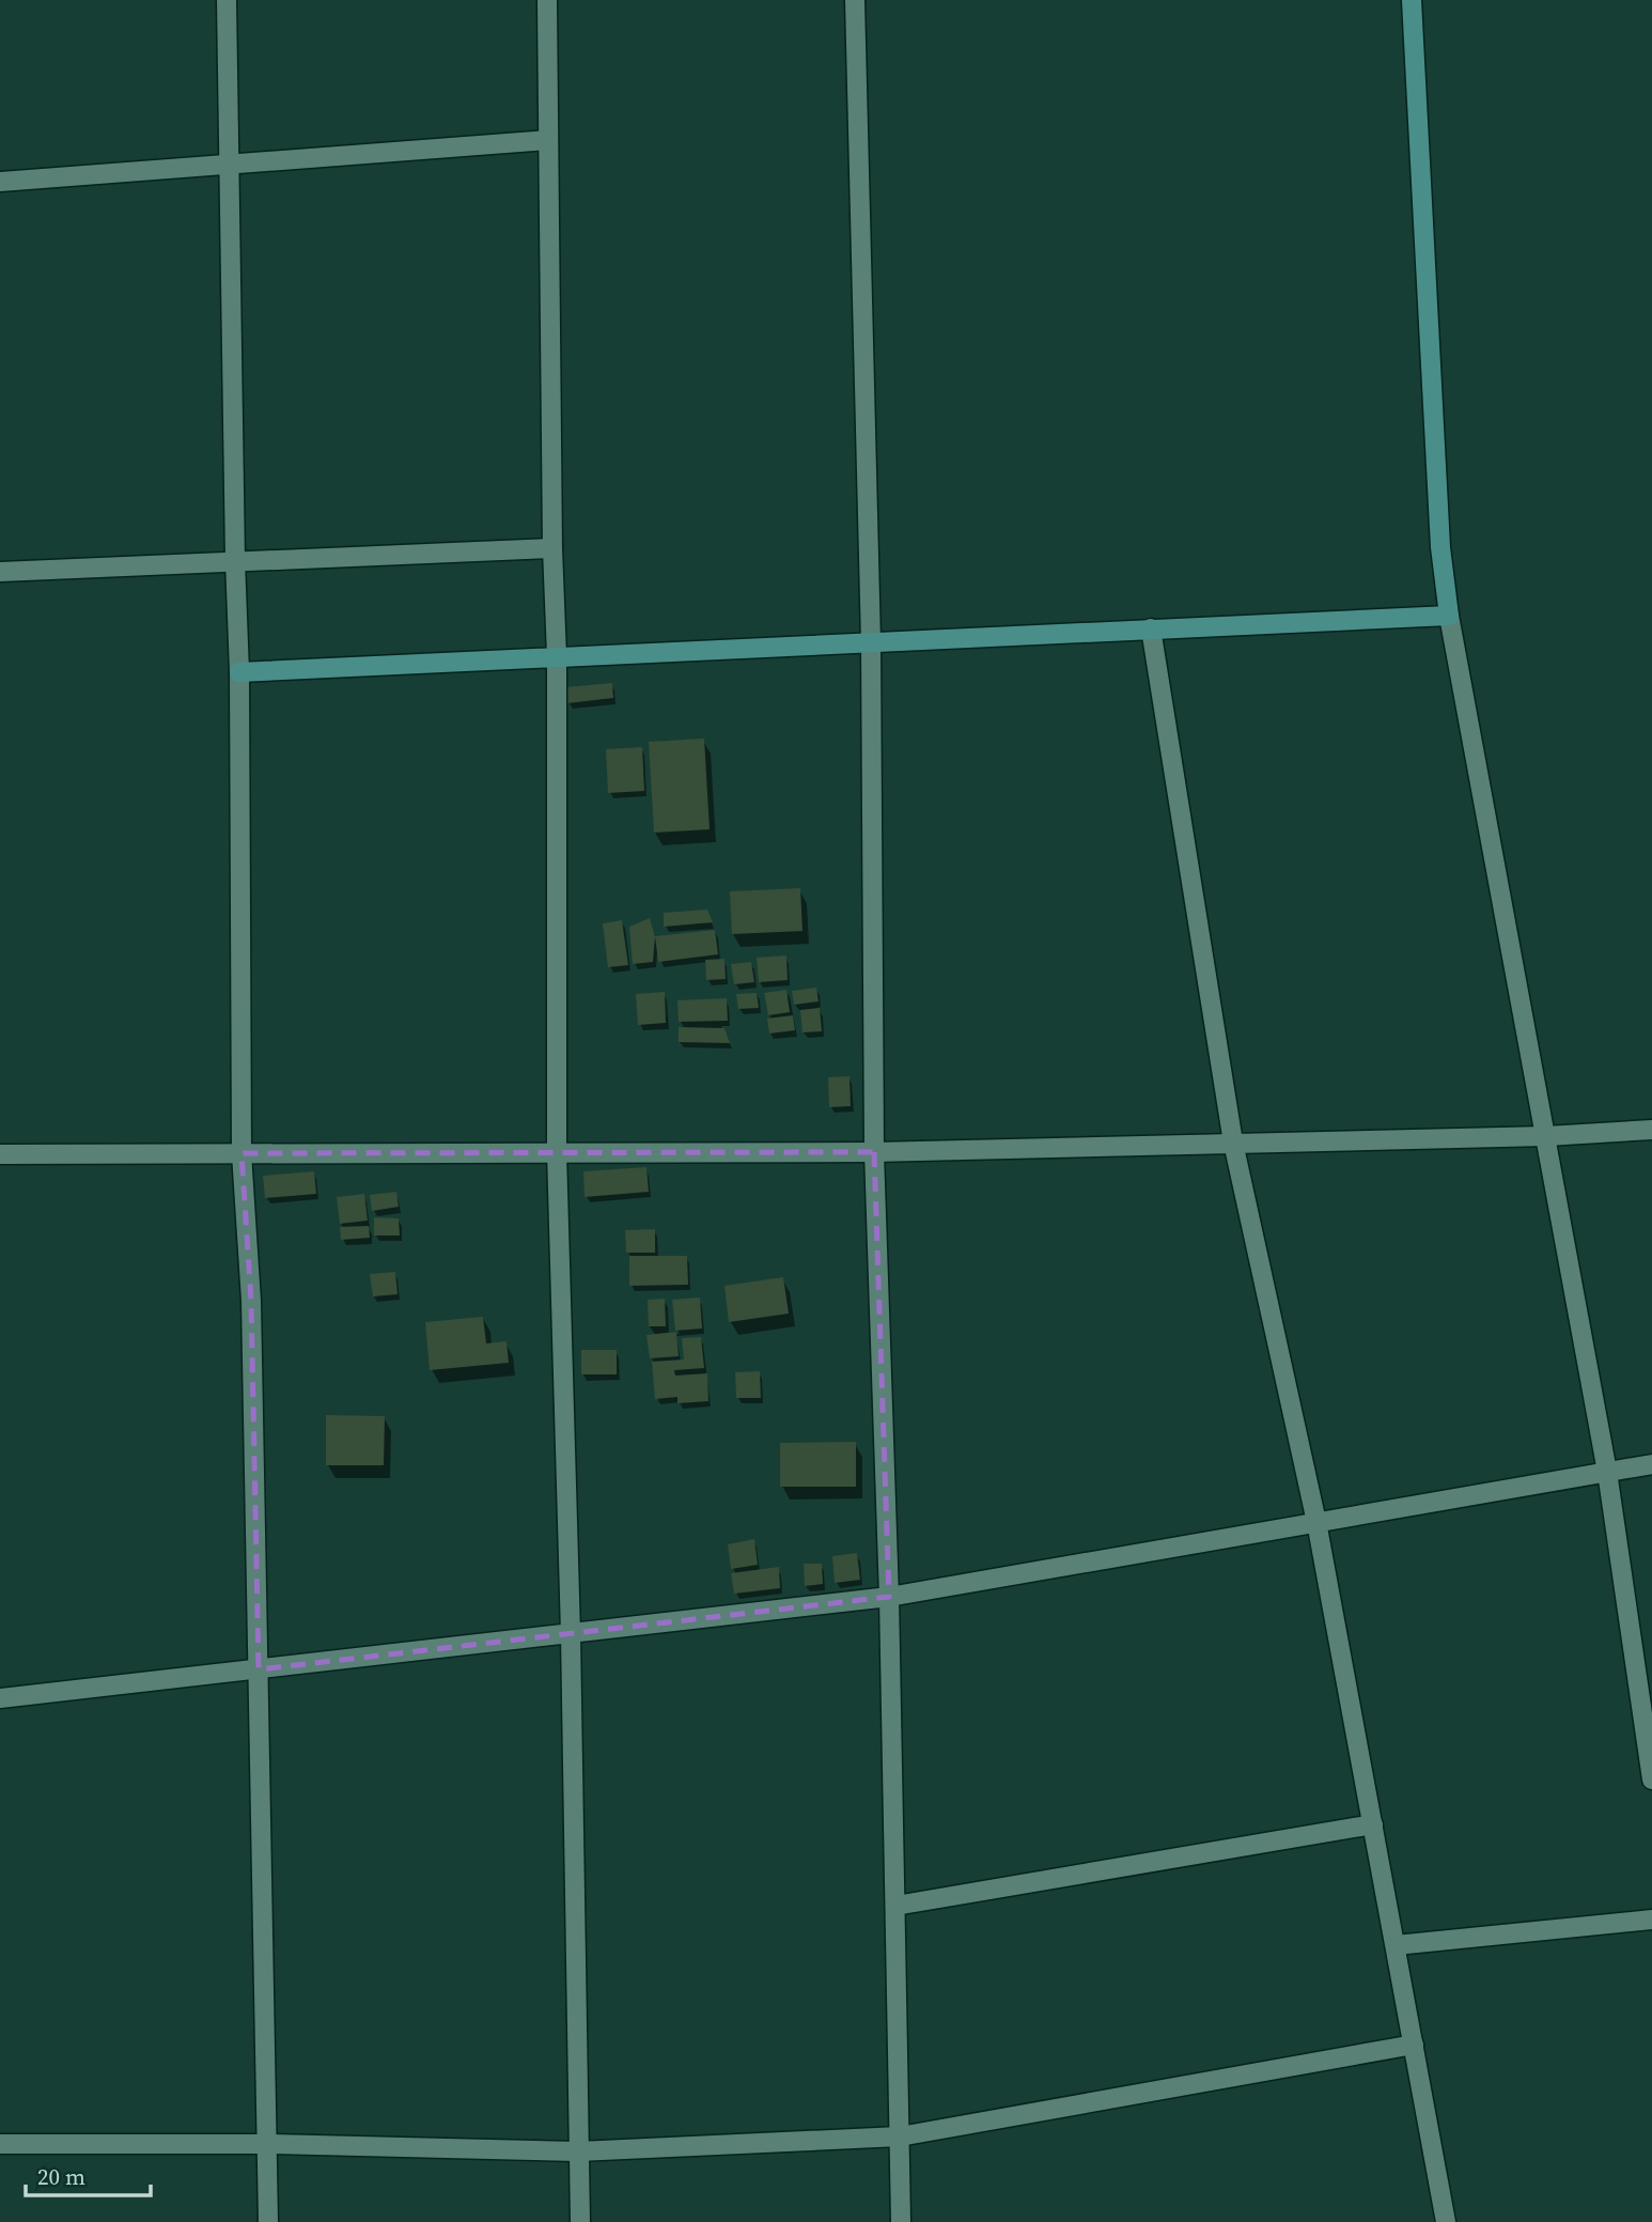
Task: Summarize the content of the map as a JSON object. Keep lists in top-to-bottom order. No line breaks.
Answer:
{"scale_bar":"20 m"}
